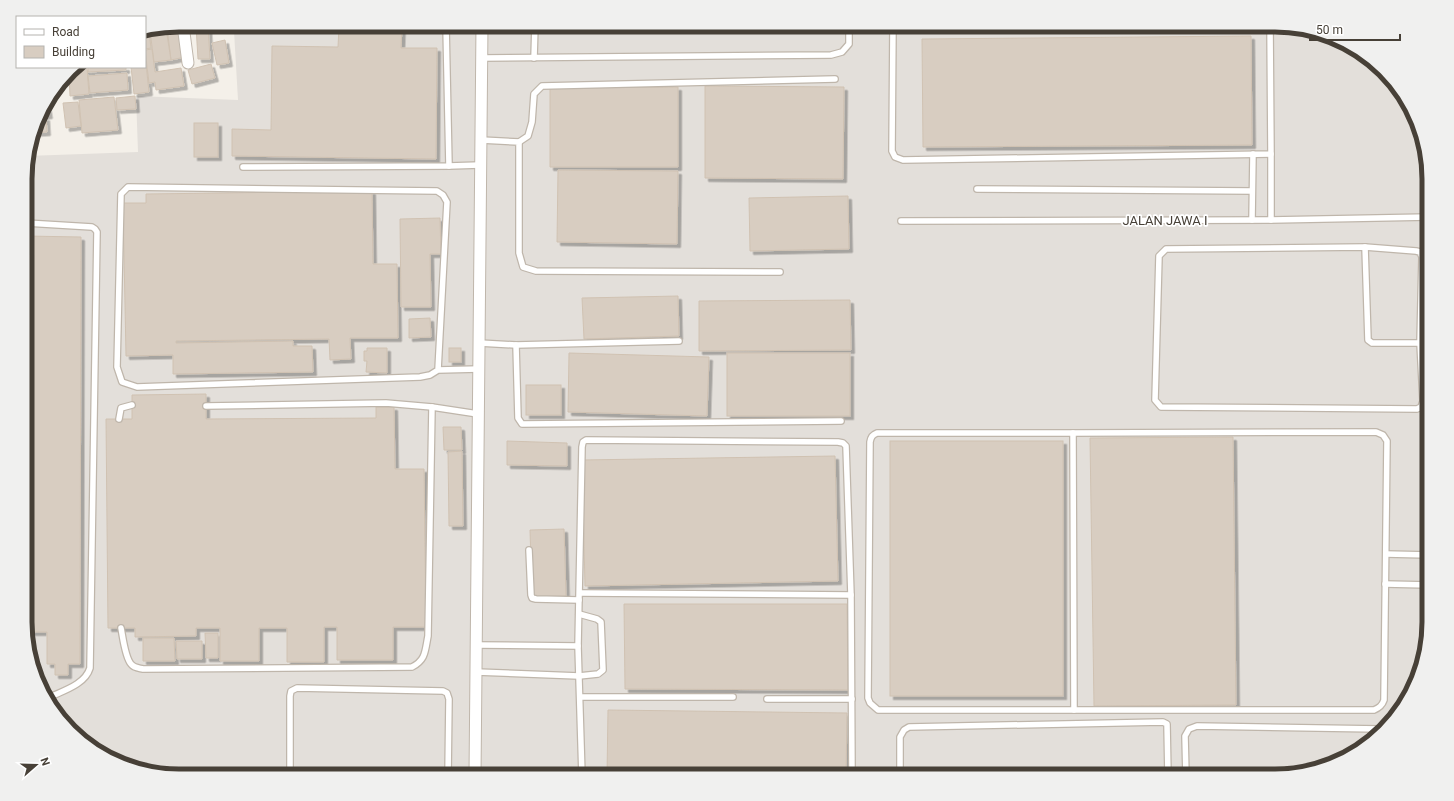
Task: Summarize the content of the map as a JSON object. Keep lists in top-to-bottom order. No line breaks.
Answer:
{"streets":{"lane":["JALAN JAWA I"]},"legend":["Road","Building"],"scale_bar":"50 m","north":"right"}
